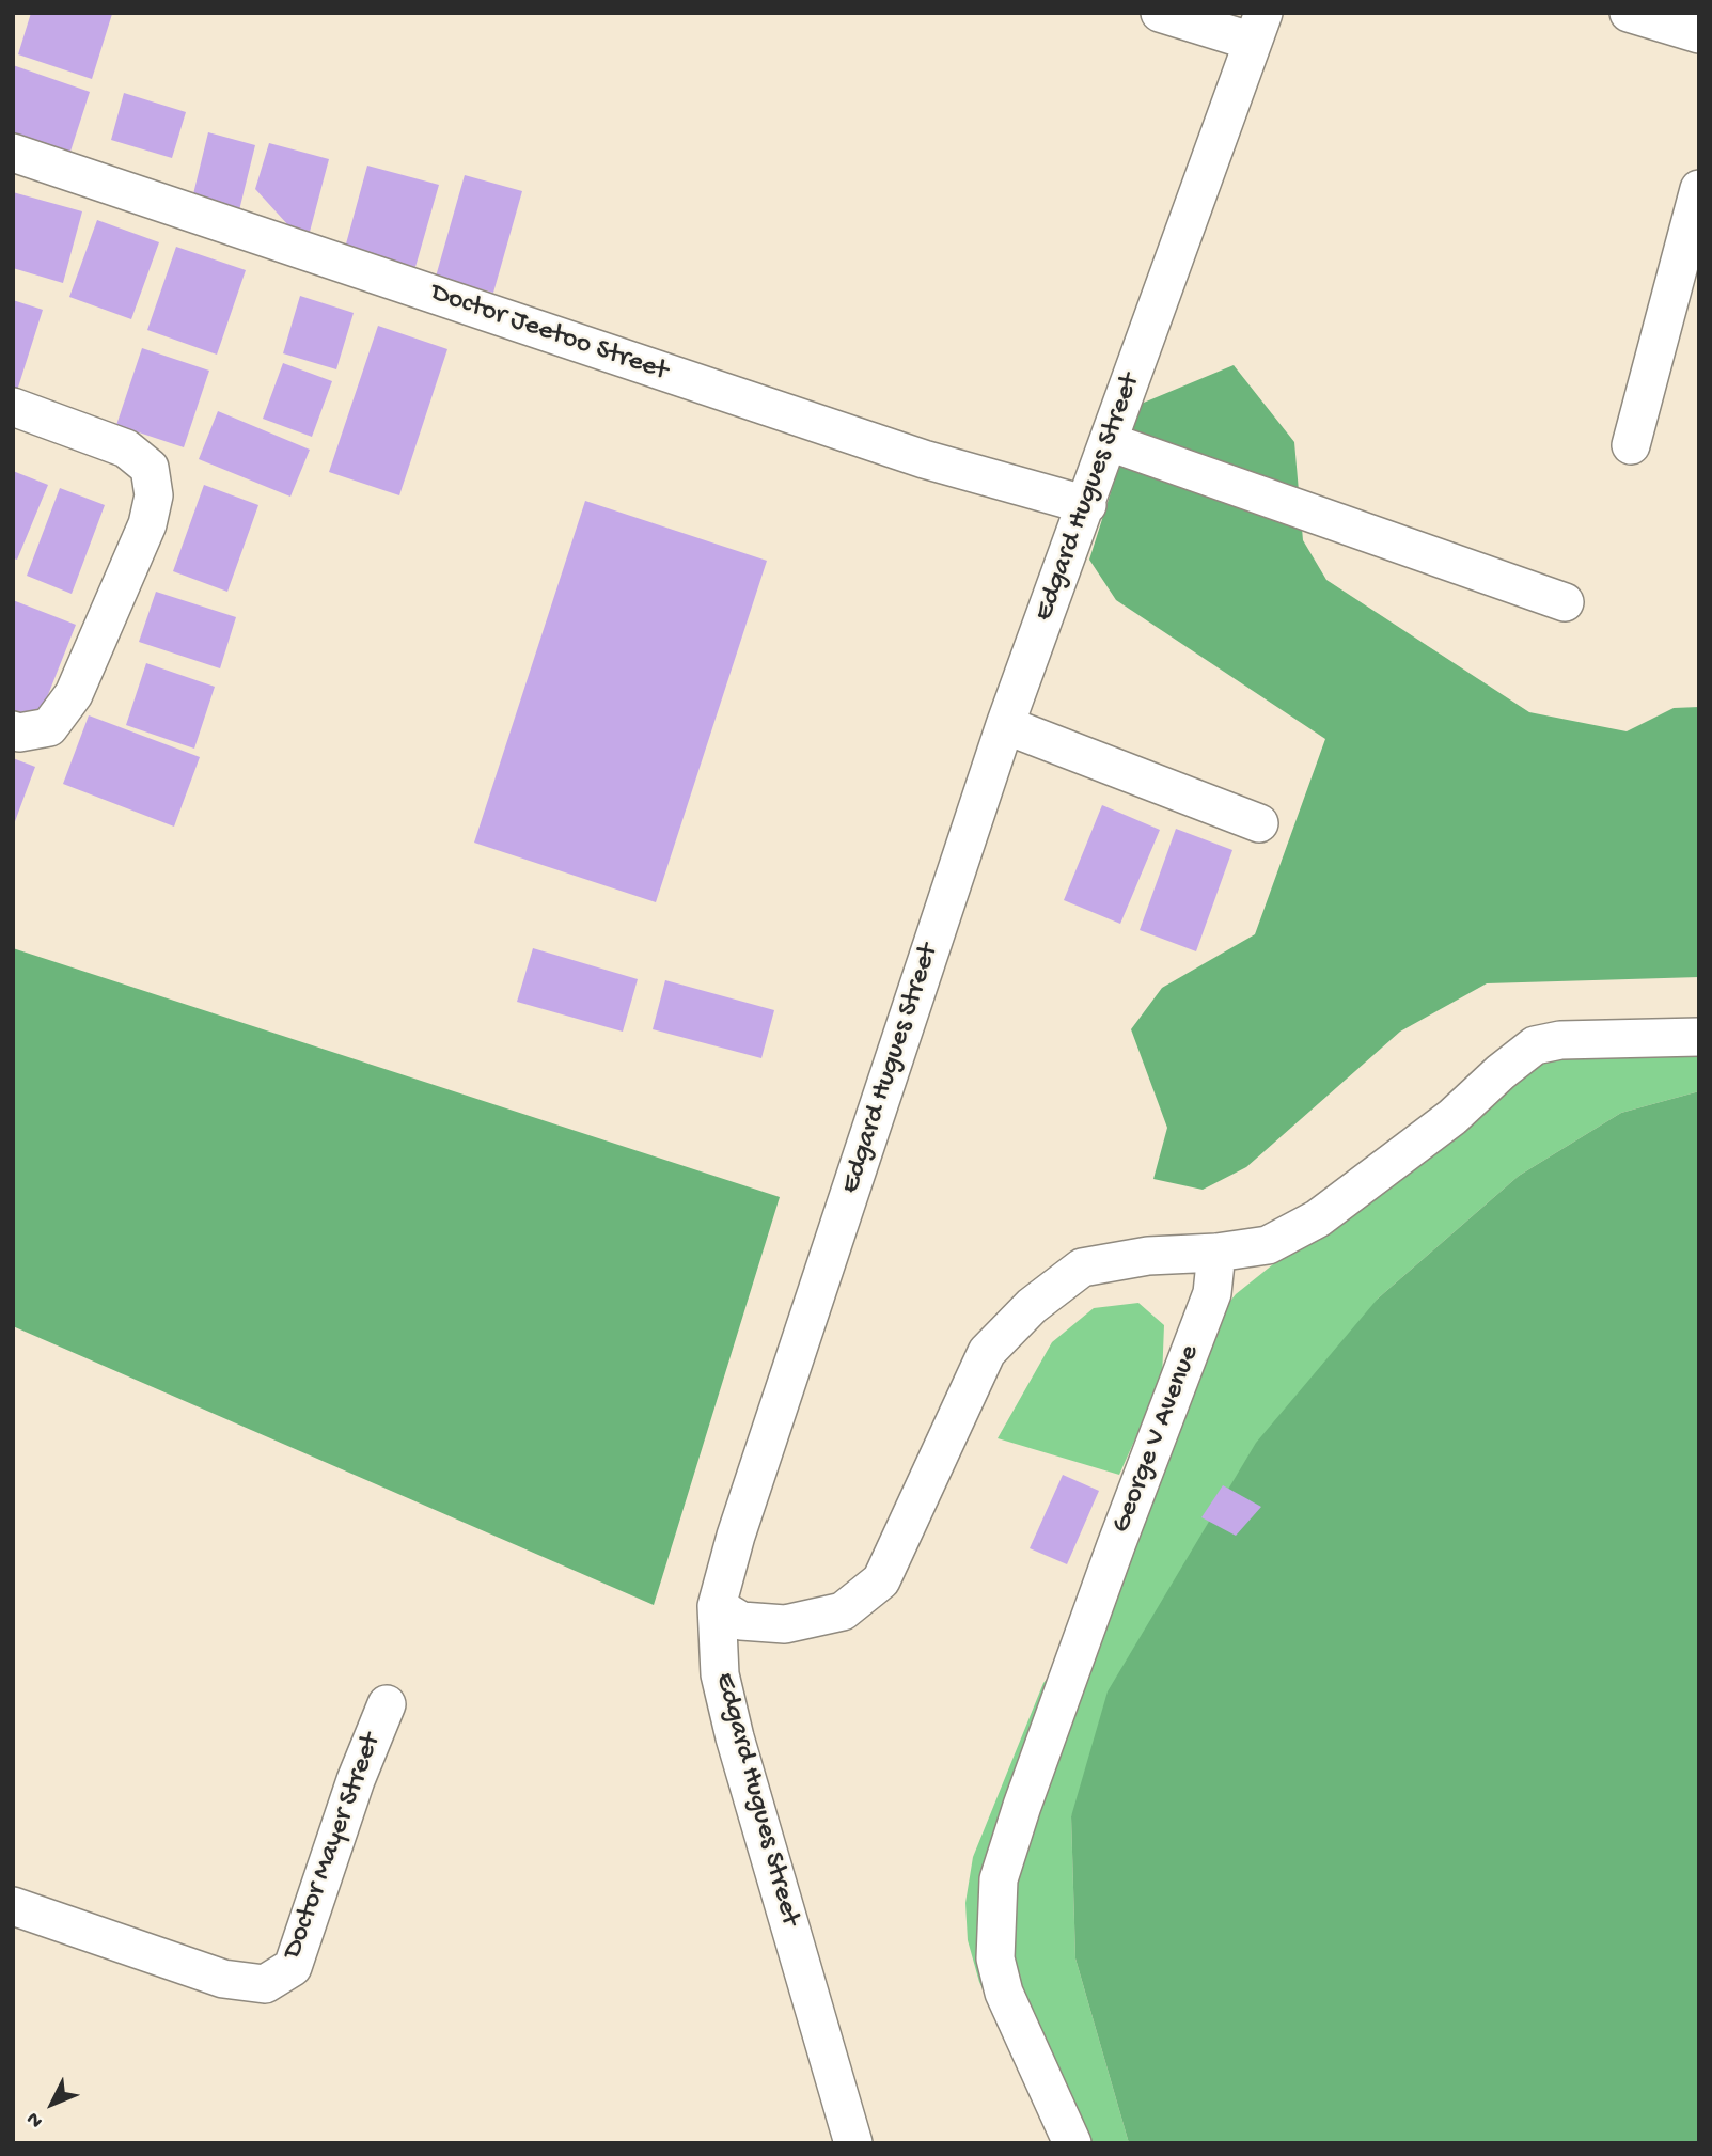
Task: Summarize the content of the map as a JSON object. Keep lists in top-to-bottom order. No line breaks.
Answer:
{"streets":{"street":["Doctor Jeetoo Street","Edgard Hugues Street","George V Avenue","Doctor Mayer Street"]},"crossings":[["Doctor Jeetoo Street","Edgard Hugues Street"]],"north":"bottom left"}
